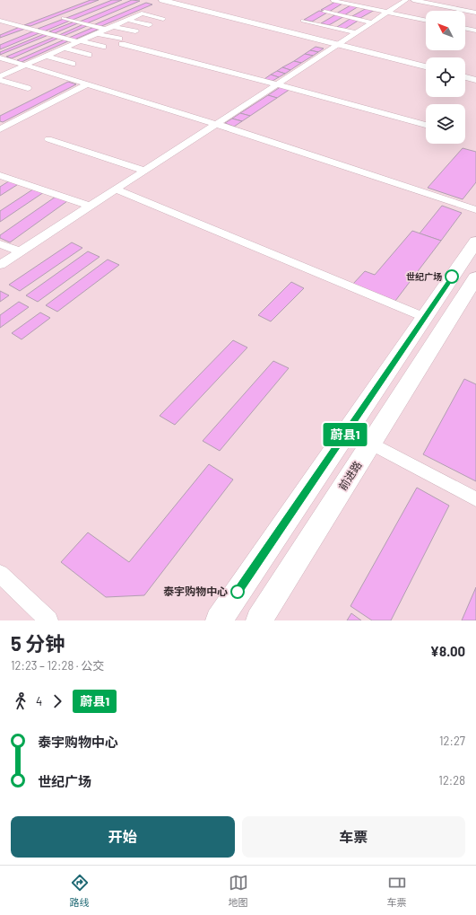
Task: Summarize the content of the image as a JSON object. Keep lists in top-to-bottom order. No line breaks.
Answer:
{"streets":{"main road":["前进路"]},"places":["世纪广场","泰宇购物中心"],"lines":["bus line 蔚县1"],"north":"top left","page":{"on_map":"蔚县1","heading":["5 分钟","12:23 – 12:28 · 公交","¥8.00"],"legs":["4","蔚县1"],"list":[{"name":"泰宇购物中心","value":"12:27"},{"name":"世纪广场","value":"12:28"}],"buttons":["开始","车票"],"tabs":["路线","地图","车票"]}}
